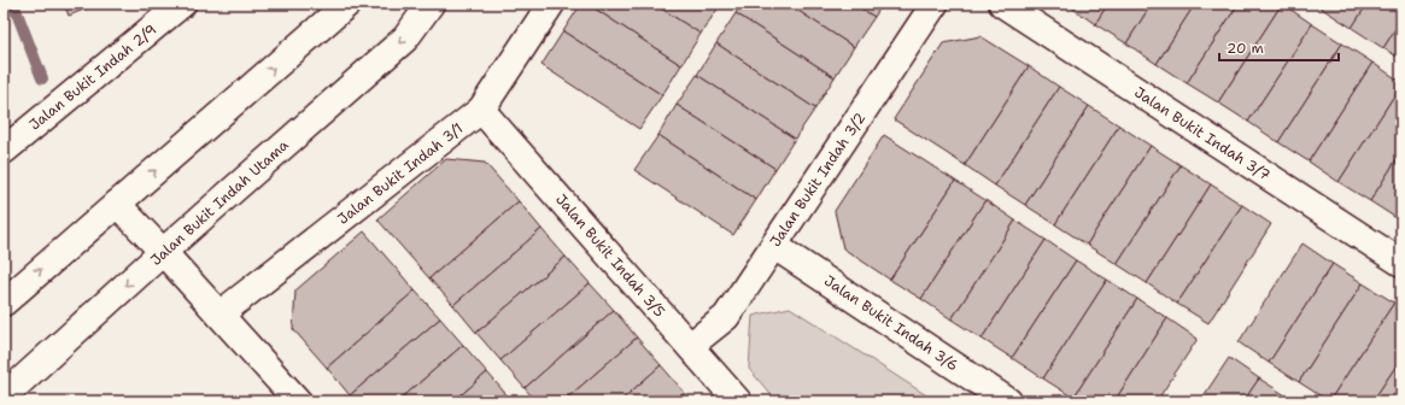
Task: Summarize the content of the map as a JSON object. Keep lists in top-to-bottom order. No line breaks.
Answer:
{"streets":{"street":["Jalan Bukit Indah 2/9","Jalan Bukit Indah 3/7","Jalan Bukit Indah 3/1","Jalan Bukit Indah 3/2","Jalan Bukit Indah Utama","Jalan Bukit Indah 3/5","Jalan Bukit Indah 3/6"]},"crossings":[["Jalan Bukit Indah 3/1","Jalan Bukit Indah 3/5"],["Jalan Bukit Indah 3/2","Jalan Bukit Indah 3/5"],["Jalan Bukit Indah 3/2","Jalan Bukit Indah 3/6"]],"scale_bar":"20 m"}
